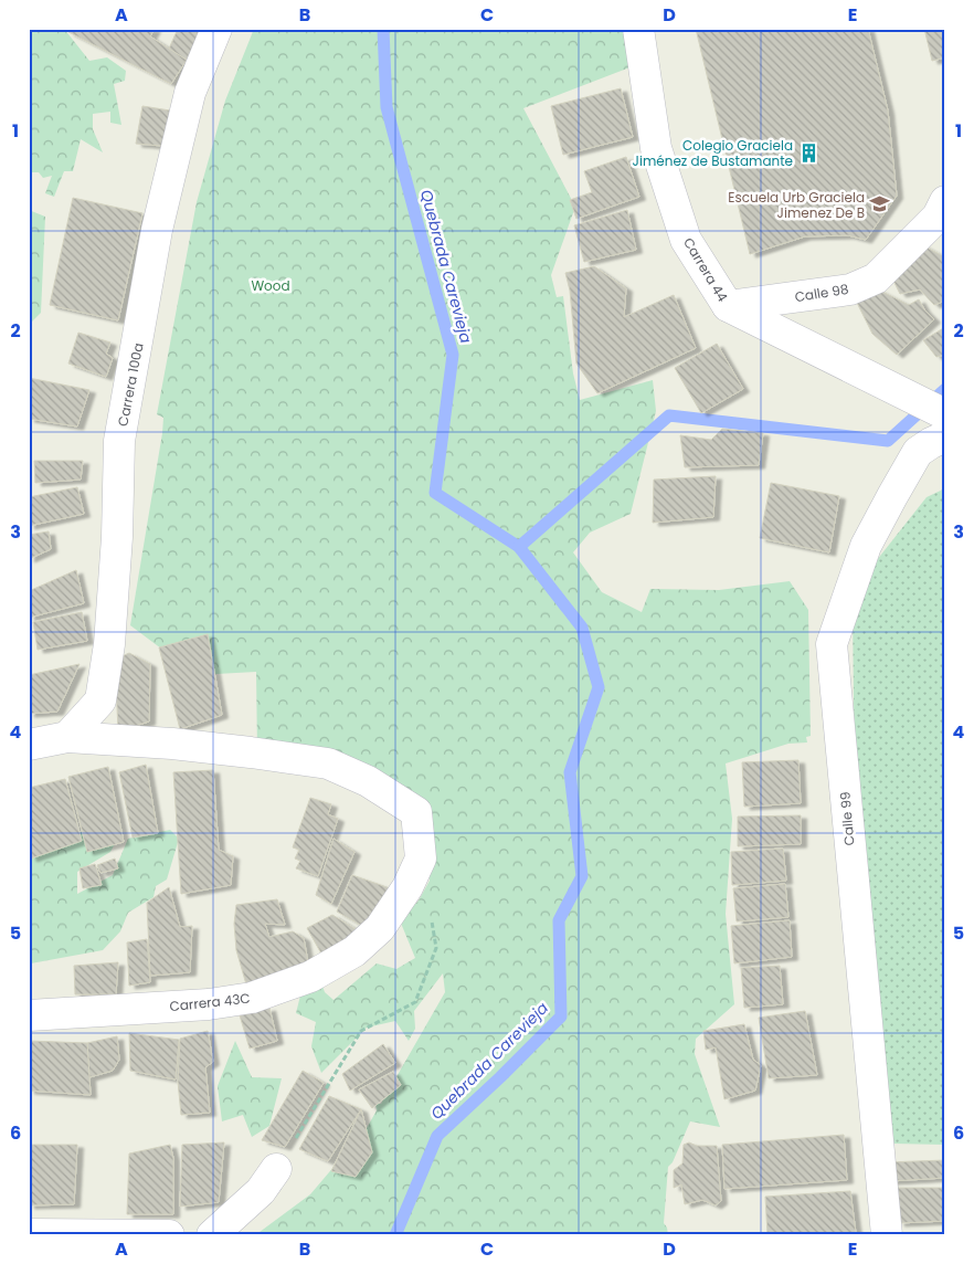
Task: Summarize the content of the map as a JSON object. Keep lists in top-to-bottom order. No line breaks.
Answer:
{"streets":{"street":["Carrera 44","Calle 98","Carrera 100a","Calle 99","Carrera 43C"]},"crossings":[["Carrera 44","Calle 98"],["Carrera 44","Calle 99"],["Carrera 100a","Carrera 43C"]],"water":["Quebrada Carevieja"],"parks":["Wood"],"places":{"building":["Colegio Graciela Jiménez de Bustamante"],"school or university":["Escuela Urb Graciela Jimenez De B"]},"grid":{"columns":["A","B","C","D","E"],"rows":["1","2","3","4","5","6"]}}
